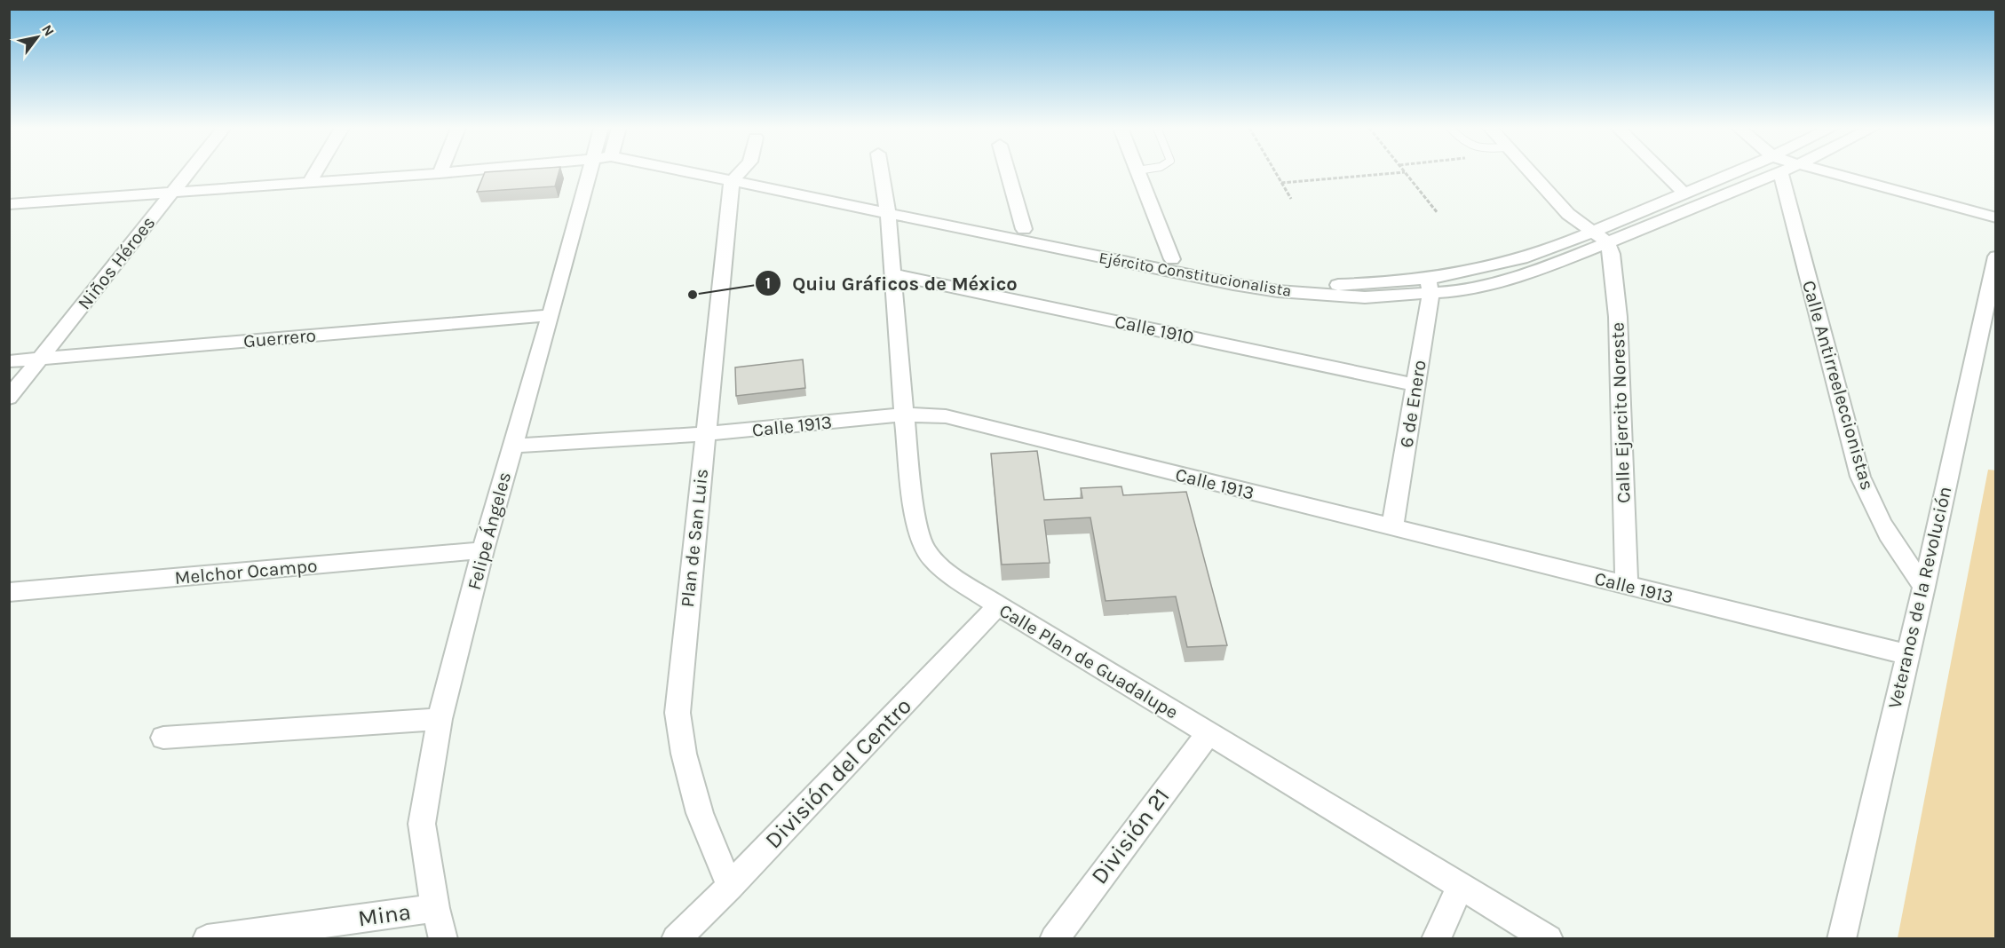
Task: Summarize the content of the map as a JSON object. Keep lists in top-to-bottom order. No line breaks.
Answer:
{"streets":{"street":["Niños Héroes","Ejército Constitucionalista","Calle 1910","Guerrero","Calle Antirreeleccionistas","6 de Enero","Calle Ejercito Noreste","Calle 1913","Felipe Ángeles","Plan de San Luis","Melchor Ocampo","Veteranos de la Revolución","Calle Plan de Guadalupe","División del Centro","División 21","Mina"]},"crossings":[["Niños Héroes","Ejército Constitucionalista"],["Niños Héroes","Guerrero"],["Ejército Constitucionalista","6 de Enero"],["Ejército Constitucionalista","Calle Ejercito Noreste"],["Ejército Constitucionalista","Plan de San Luis"],["Ejército Constitucionalista","Calle Plan de Guadalupe"],["Calle 1910","6 de Enero"],["Calle 1910","Calle Plan de Guadalupe"],["Guerrero","Felipe Ángeles"],["Calle Antirreeleccionistas","Veteranos de la Revolución"],["6 de Enero","Calle 1913"],["Calle Ejercito Noreste","Calle 1913"],["Calle 1913","Felipe Ángeles"],["Calle 1913","Plan de San Luis"],["Calle 1913","Veteranos de la Revolución"],["Calle 1913","Calle Plan de Guadalupe"],["Felipe Ángeles","Melchor Ocampo"],["Felipe Ángeles","Mina"],["Plan de San Luis","División del Centro"],["Calle Plan de Guadalupe","División del Centro"],["Calle Plan de Guadalupe","División 21"]],"places":["Quiu Gráficos de México"],"north":"top right"}
